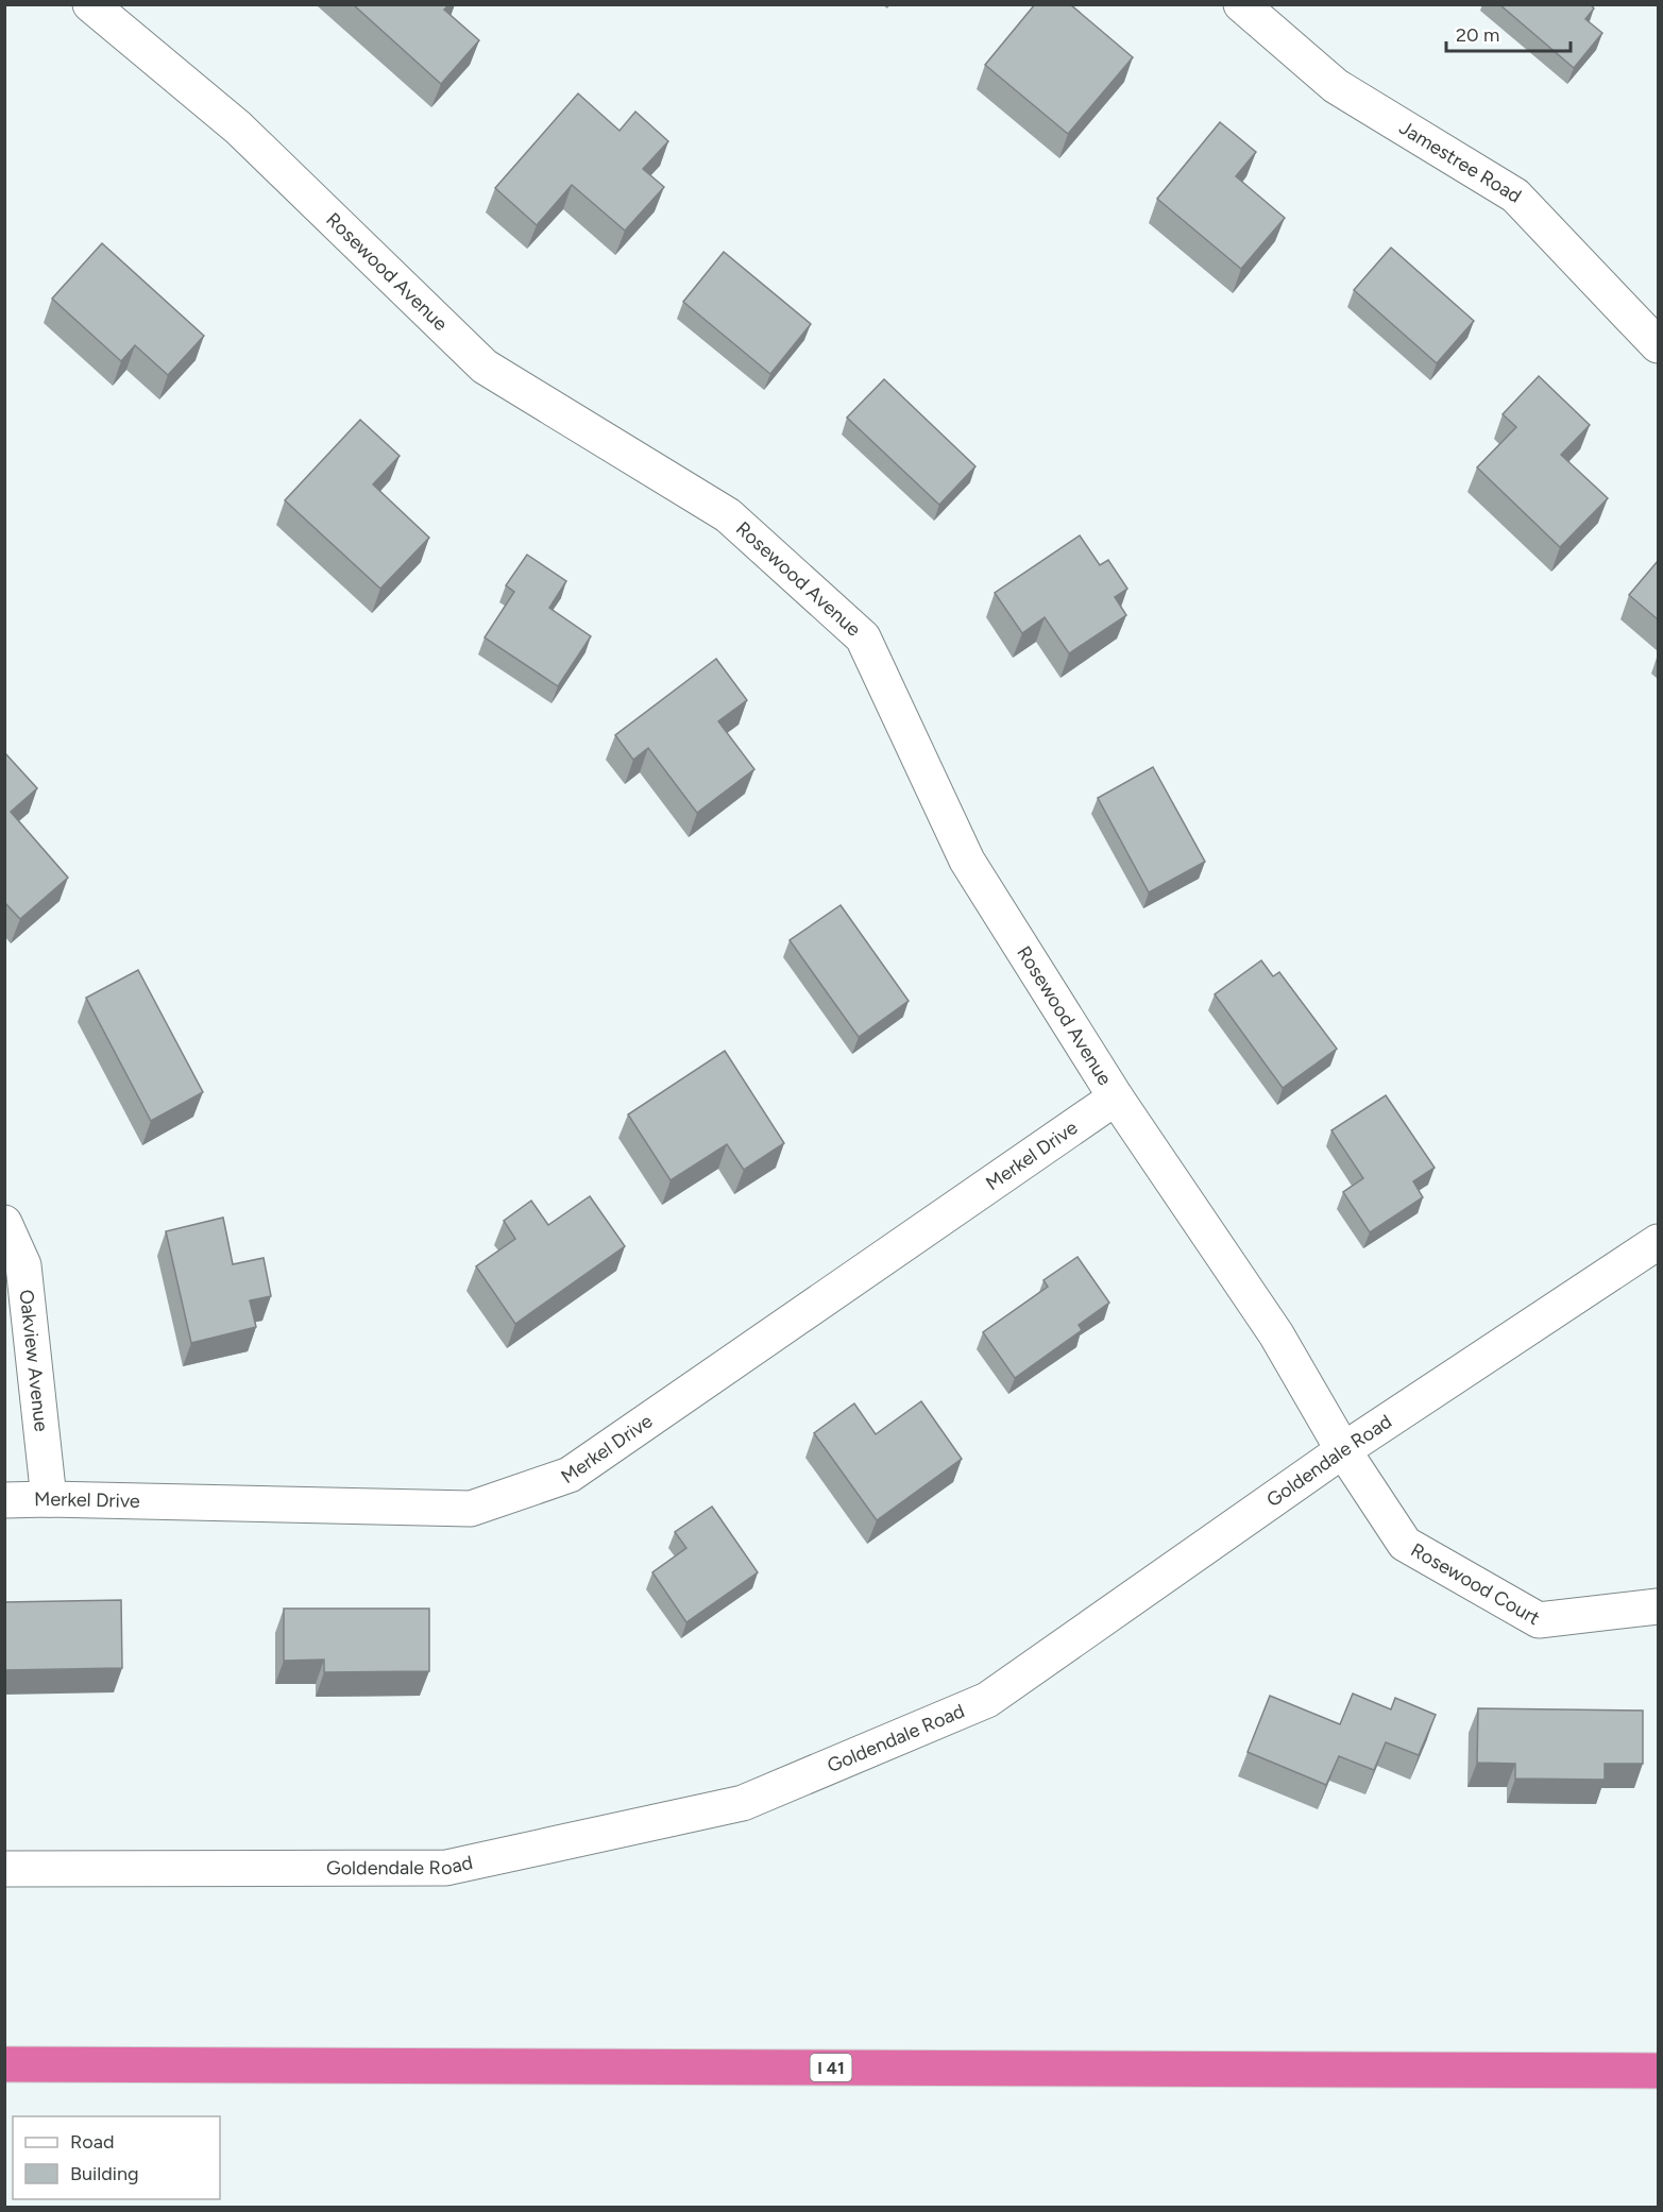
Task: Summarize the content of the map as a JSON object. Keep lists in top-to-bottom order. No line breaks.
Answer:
{"streets":{"highway":["I 41"],"street":["Jamestree Road","Rosewood Avenue","Merkel Drive","Oakview Avenue","Goldendale Road","Rosewood Court"]},"crossings":[["Rosewood Avenue","Merkel Drive"],["Rosewood Avenue","Goldendale Road"],["Rosewood Avenue","Rosewood Court"],["Merkel Drive","Oakview Avenue"],["Goldendale Road","Rosewood Court"]],"legend":["Road","Building"],"scale_bar":"20 m"}
